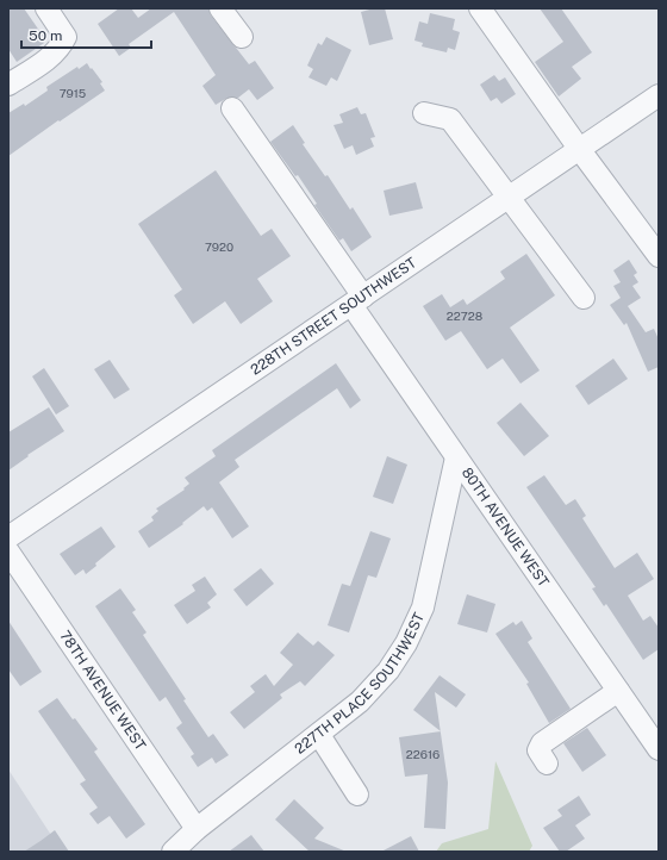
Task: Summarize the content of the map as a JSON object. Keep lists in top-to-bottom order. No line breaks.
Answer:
{"streets":{"street":["228TH STREET SOUTHWEST","80TH AVENUE WEST","227TH PLACE SOUTHWEST","78TH AVENUE WEST"]},"crossings":[["228TH STREET SOUTHWEST","80TH AVENUE WEST"],["80TH AVENUE WEST","227TH PLACE SOUTHWEST"],["227TH PLACE SOUTHWEST","78TH AVENUE WEST"]],"house_numbers":["7915","7920","22728","22616"],"scale_bar":"50 m"}
